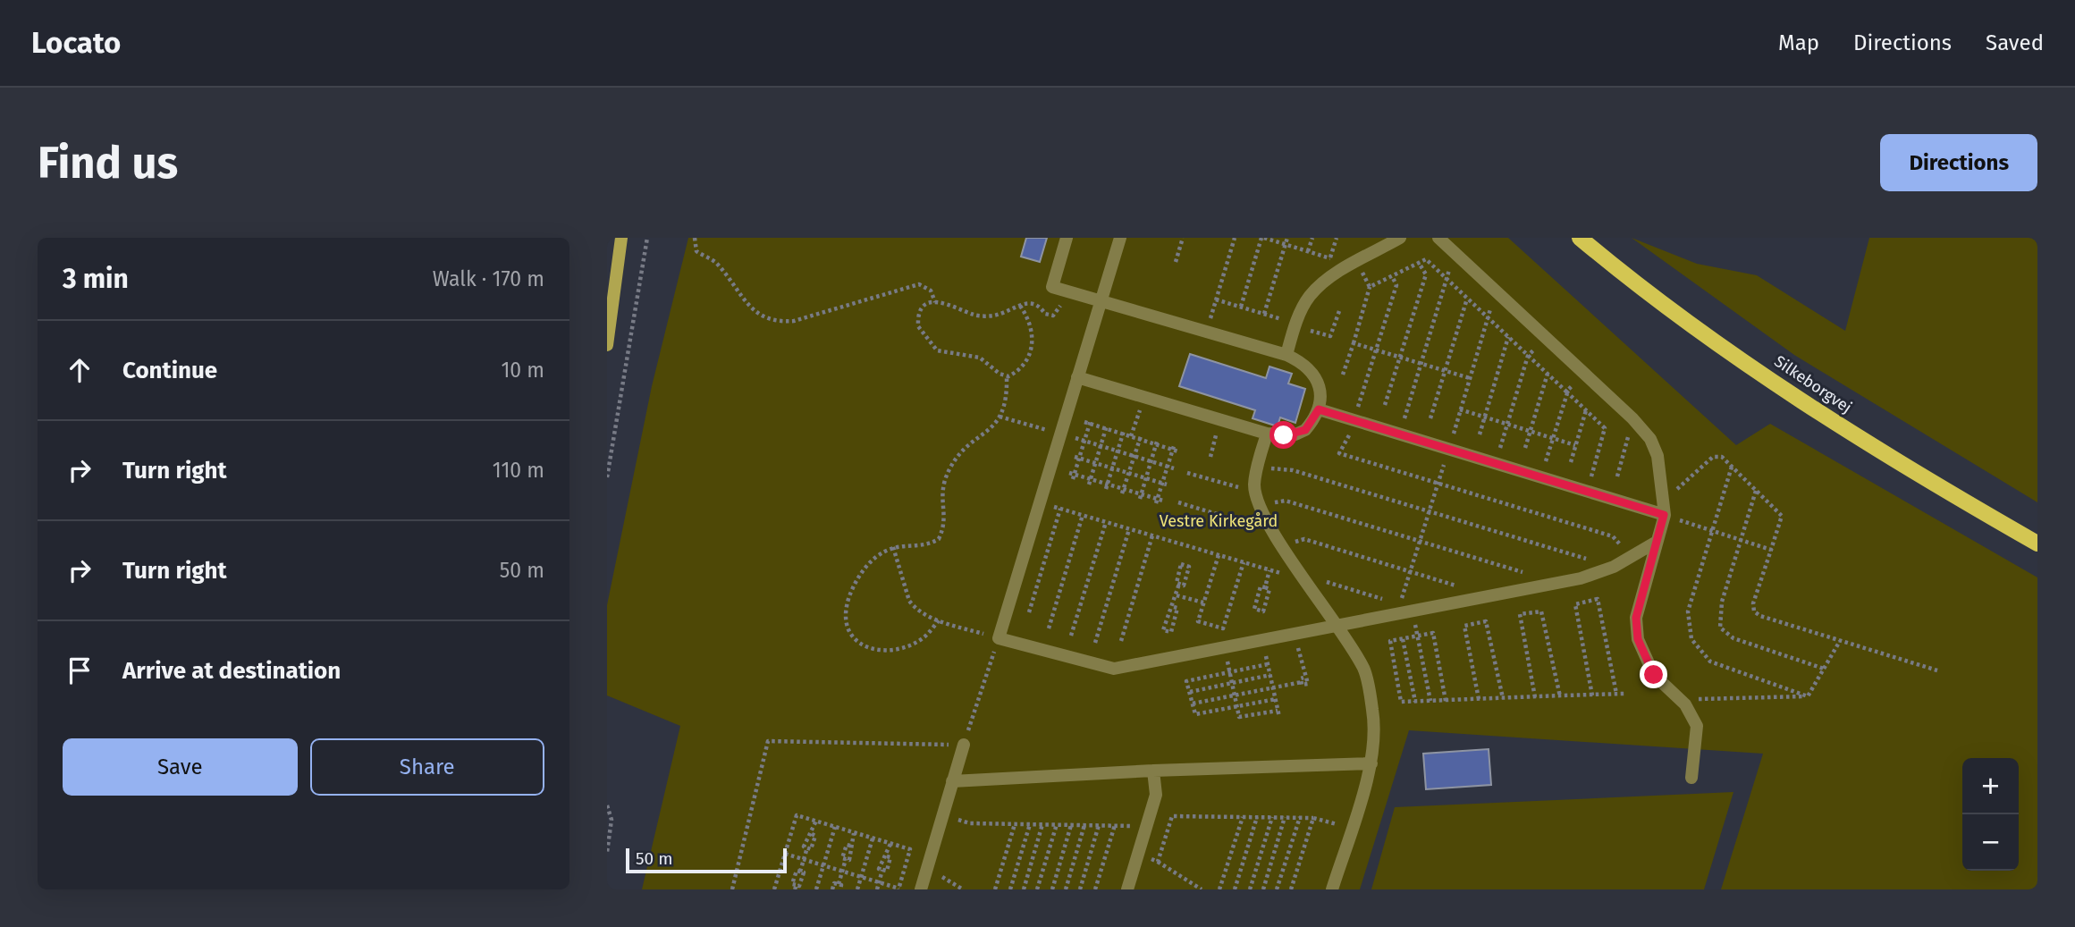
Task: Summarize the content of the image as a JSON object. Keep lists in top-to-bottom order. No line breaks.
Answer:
{"streets":{"main road":["Silkeborgvej"]},"parks":["Vestre Kirkegård"],"scale_bar":"50 m","page":{"header":"Locato","nav":["Map","Directions","Saved"],"buttons":["Directions",["Save","Share"]],"title":"Find us","heading":["3 min","Walk · 170 m"],"list":[["Continue","10 m"],["Turn right","110 m"],["Turn right","50 m"],"Arrive at destination"],"map_buttons":["+","−"],"scale":"50 m"}}
